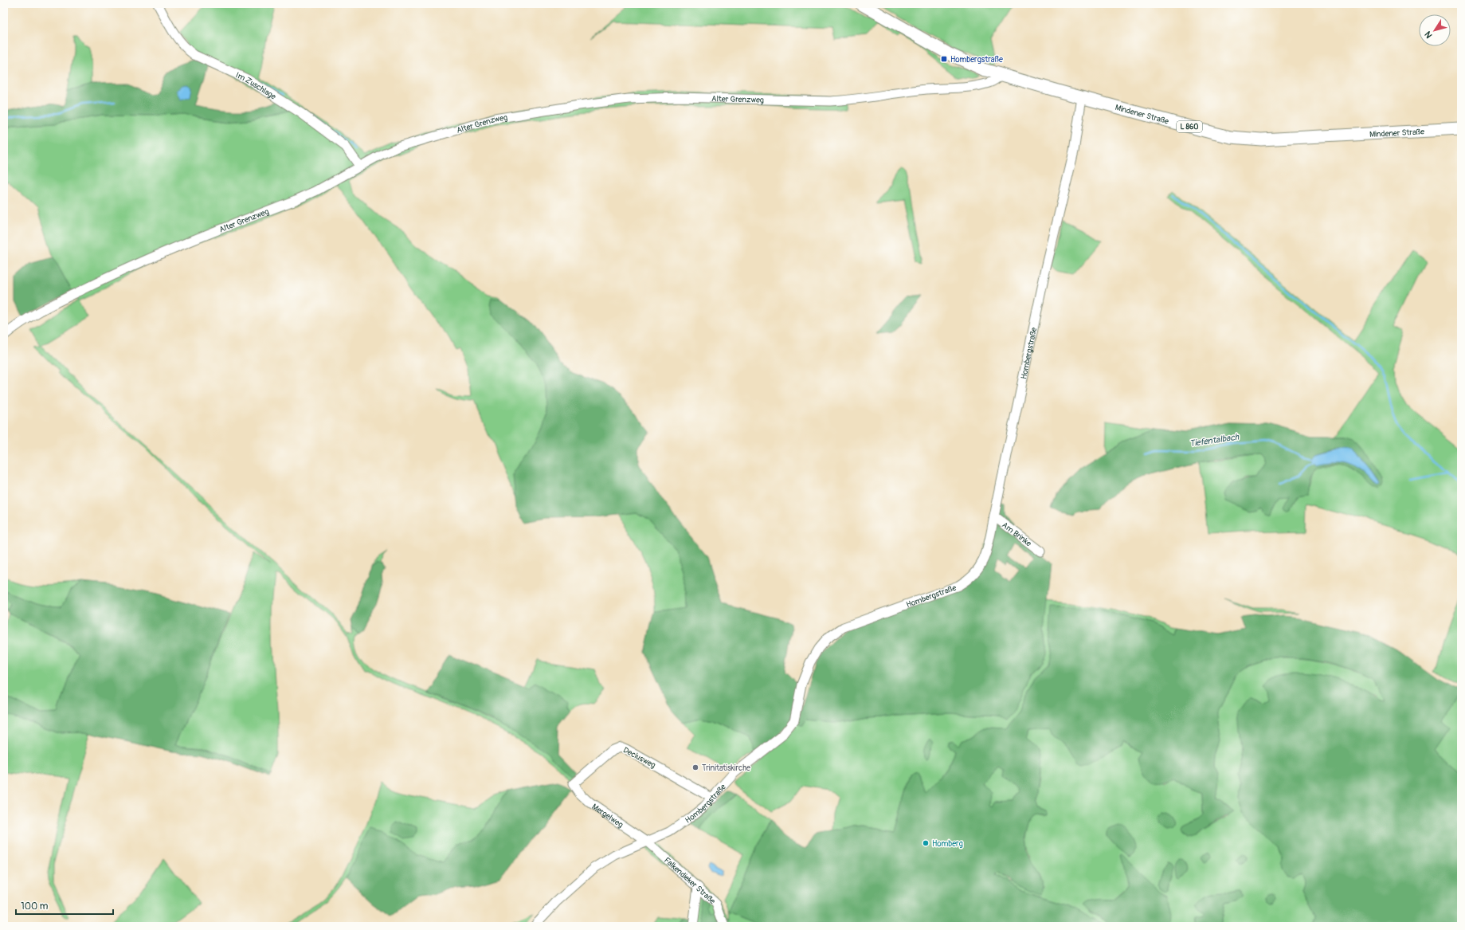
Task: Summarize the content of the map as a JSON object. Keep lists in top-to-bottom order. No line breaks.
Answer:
{"streets":{"main road":["Mindener Straße","L 860"],"street":["Im Zuschlage","Alter Grenzweg","Hombergstraße","Am Brinke","Deciusweg","Mergelweg","Falkendieker Straße"]},"crossings":[["Im Zuschlage","Alter Grenzweg"],["Alter Grenzweg","Mindener Straße"],["Mindener Straße","Hombergstraße"],["Hombergstraße","Am Brinke"],["Hombergstraße","Deciusweg"],["Hombergstraße","Mergelweg"],["Hombergstraße","Falkendieker Straße"],["Deciusweg","Mergelweg"],["Mergelweg","Falkendieker Straße"]],"water":["Tiefentalbach"],"places":{"transit":["Hombergstraße"],"other":["Trinitatiskirche","Homberg"]},"scale_bar":"100 m","north":"bottom left"}
